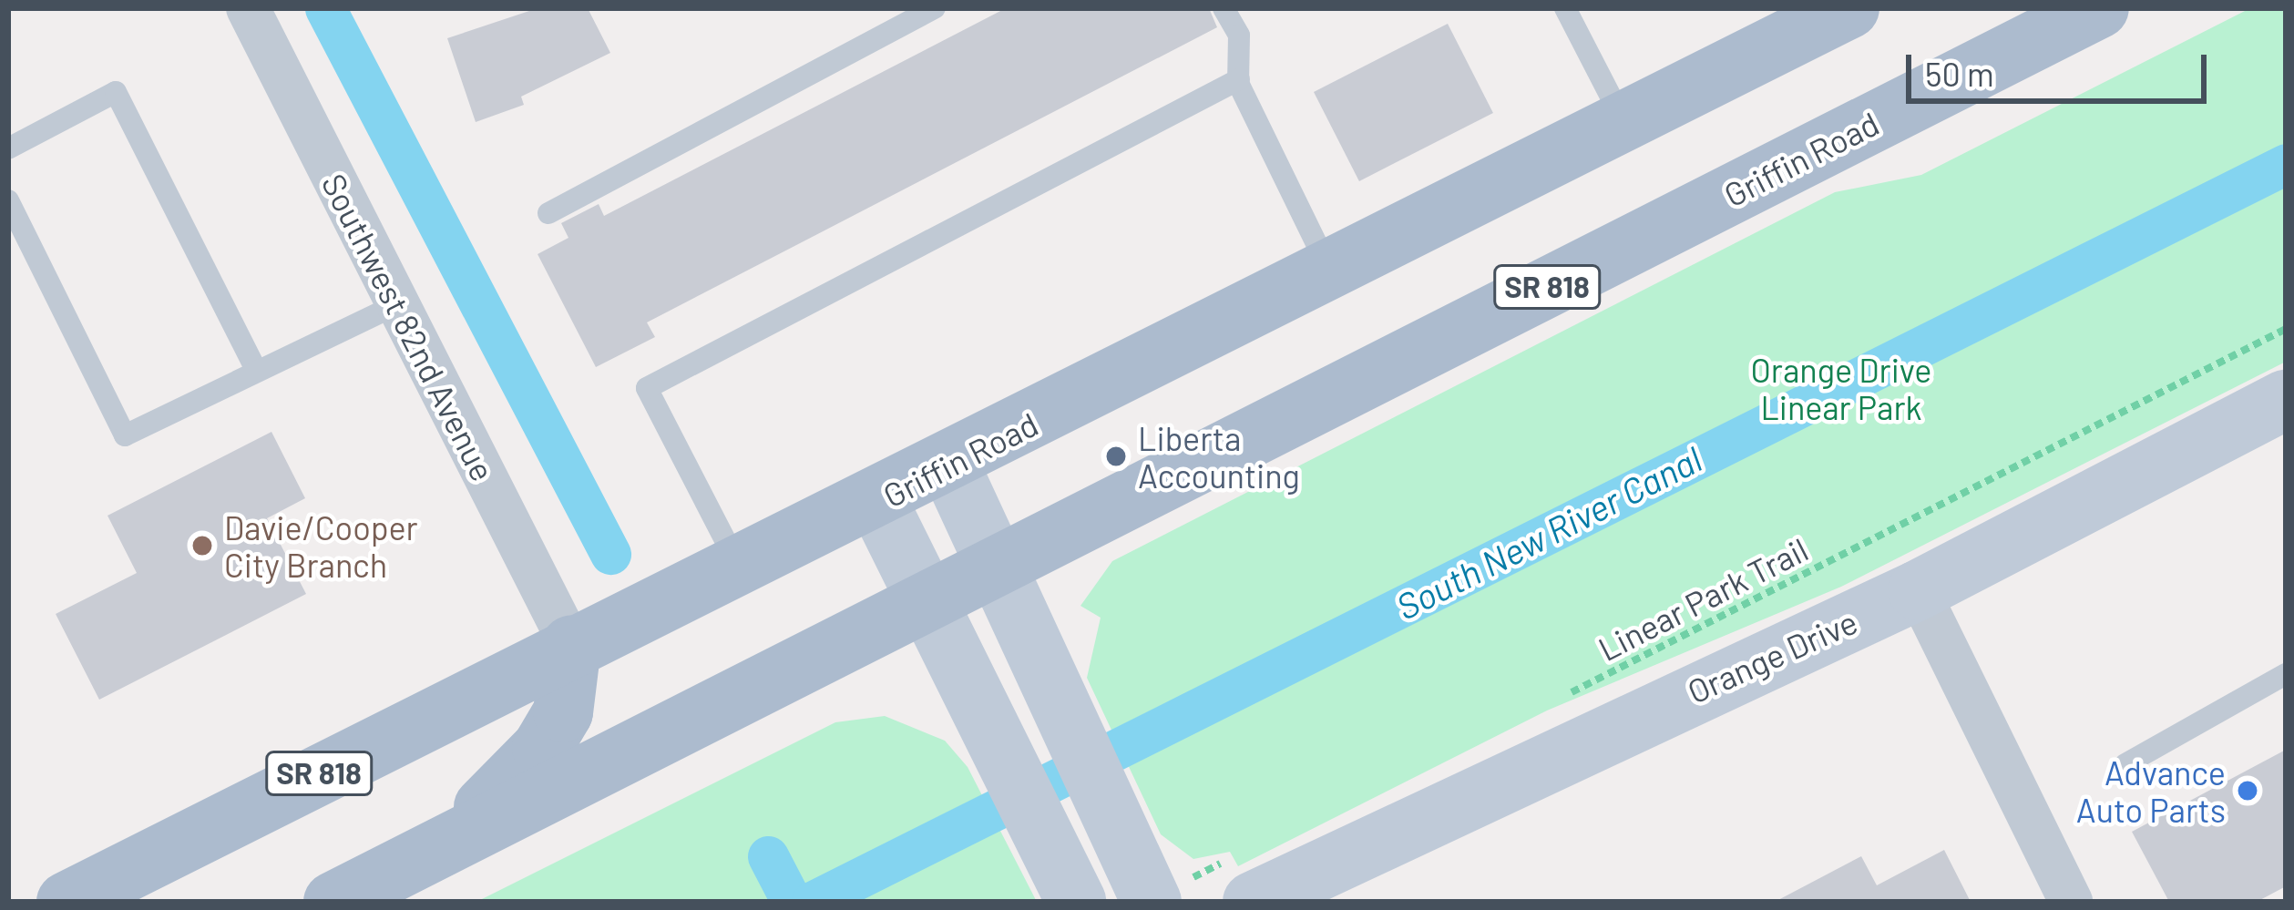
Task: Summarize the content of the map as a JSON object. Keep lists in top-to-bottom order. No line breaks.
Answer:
{"streets":{"main road":["Griffin Road","SR 818"],"street":["Southwest 82nd Avenue","Orange Drive"],"path":["Linear Park Trail"]},"crossings":[["Griffin Road","Southwest 82nd Avenue"]],"water":["South New River Canal"],"parks":["Orange Drive Linear Park"],"places":["Liberta Accounting","Davie/Cooper City Branch","Advance Auto Parts"],"scale_bar":"50 m"}
